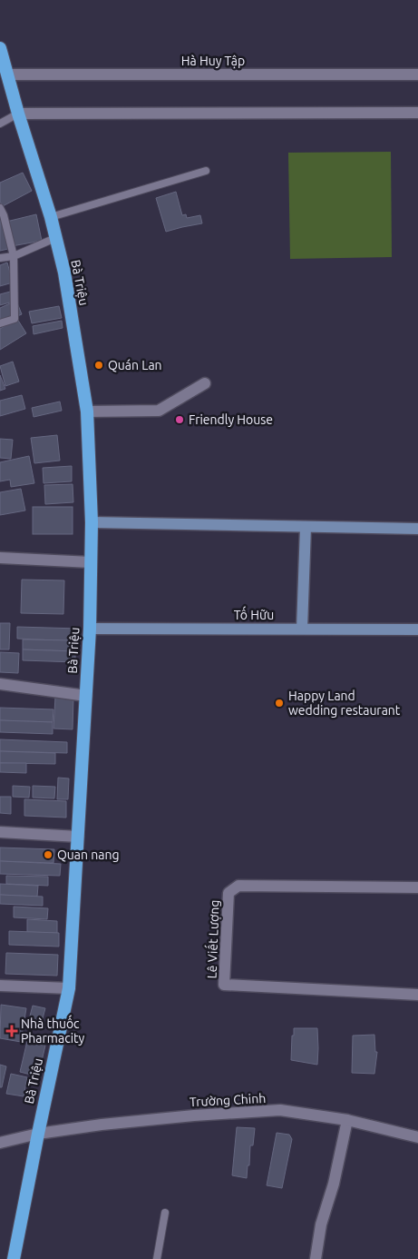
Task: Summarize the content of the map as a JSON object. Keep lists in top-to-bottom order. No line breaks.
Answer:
{"streets":{"highway":["Bà Triệu"],"main road":["Tố Hữu"],"street":["Hà Huy Tập","Lê Viết Lượng","Trường Chinh"]},"crossings":[["Hà Huy Tập","Bà Triệu"],["Bà Triệu","Tố Hữu"],["Bà Triệu","Trường Chinh"]],"places":{"other":["Quán Lan","Friendly House","Happy Land wedding restaurant","Quan nang"],"health":["Nhà thuốc Pharmacity"]}}
